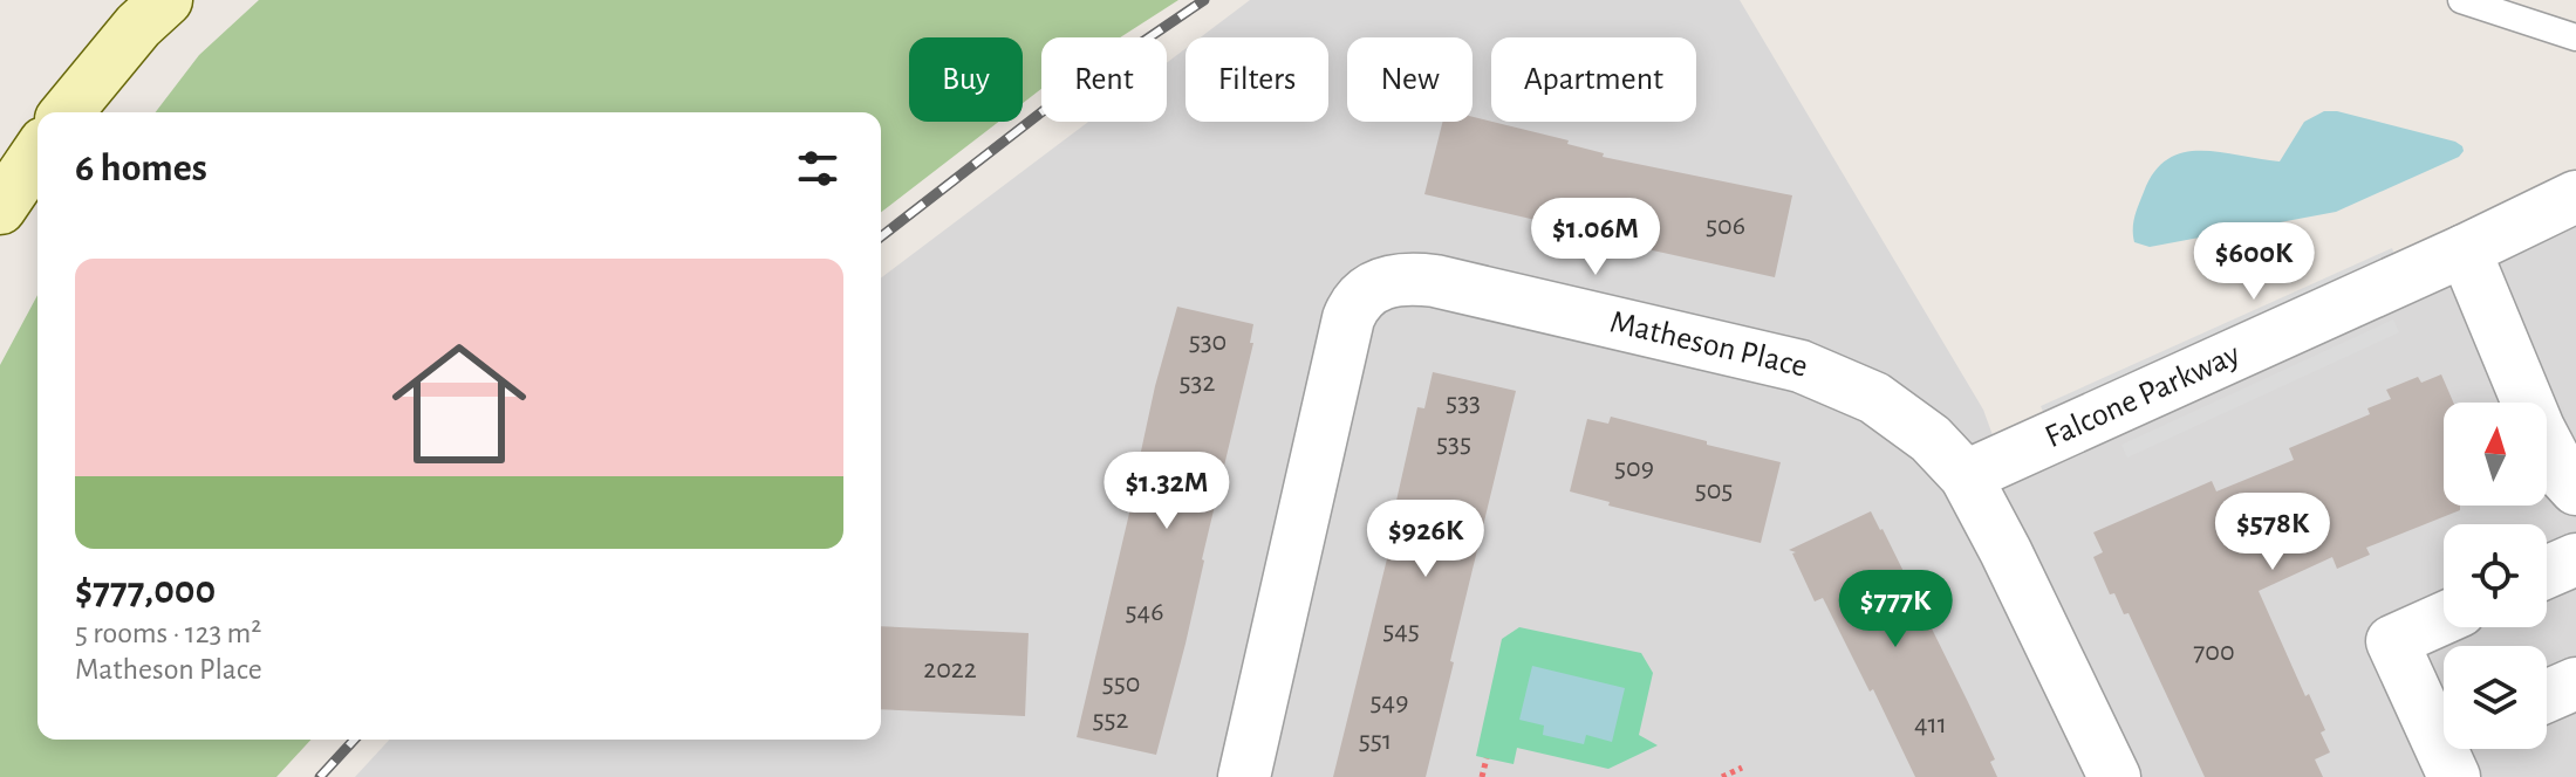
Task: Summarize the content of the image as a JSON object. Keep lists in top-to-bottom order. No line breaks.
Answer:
{"streets":{"street":["Matheson Place","Falcone Parkway"]},"crossings":[["Matheson Place","Falcone Parkway"]],"house_numbers":["506","530","532","533","535","509","505","546","545","700","2022","550","549","552","411","551"],"north":"top","page":{"chip":["Buy","Rent","Filters","New","Apartment"],"heading":"6 homes","price":["$1.06M","$600K","$1.32M","$578K","$926K","$777K"],"list":[{"name":"$777,000","note":"5 rooms · 123 m² · Matheson Place"}]}}
